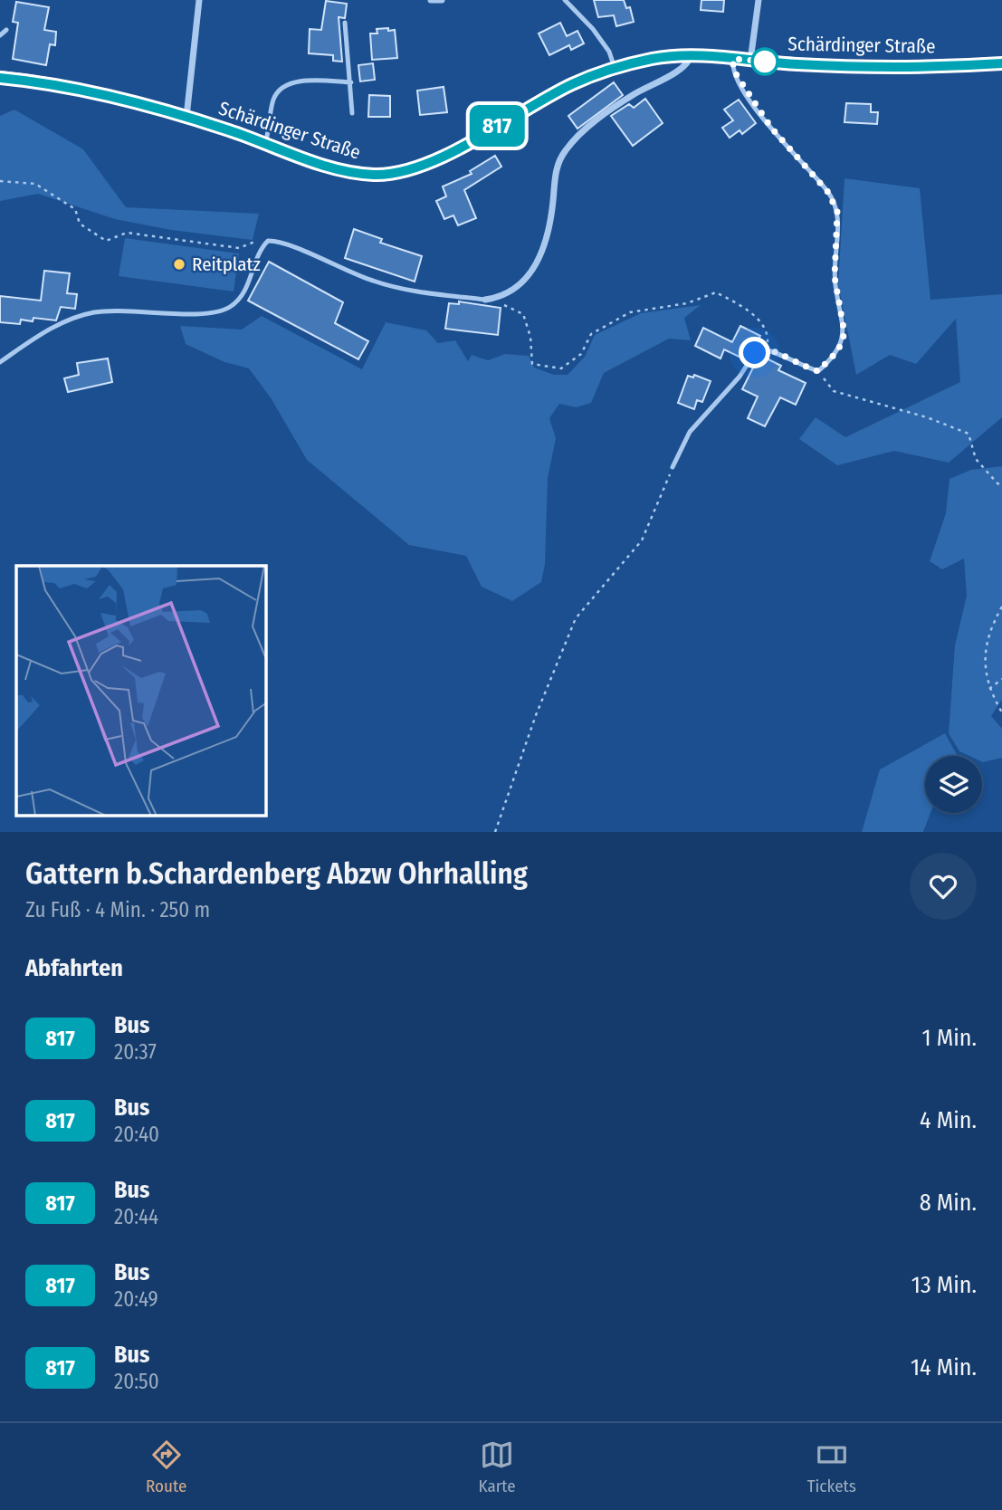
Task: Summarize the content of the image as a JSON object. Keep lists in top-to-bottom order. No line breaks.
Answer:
{"streets":{"main road":["Schärdinger Straße"]},"places":["Reitplatz"],"lines":["bus line 817"],"page":{"on_map":"817","heading":[["Gattern b.Schardenberg Abzw Ohrhalling","Zu Fuß · 4 Min. · 250 m"],"Abfahrten"],"list":[{"mark":"817","name":"Bus","note":"20:37","value":"1 Min."},{"mark":"817","name":"Bus","note":"20:40","value":"4 Min."},{"mark":"817","name":"Bus","note":"20:44","value":"8 Min."},{"mark":"817","name":"Bus","note":"20:49","value":"13 Min."},{"mark":"817","name":"Bus","note":"20:50","value":"14 Min."}],"tabs":["Route","Karte","Tickets"]}}
